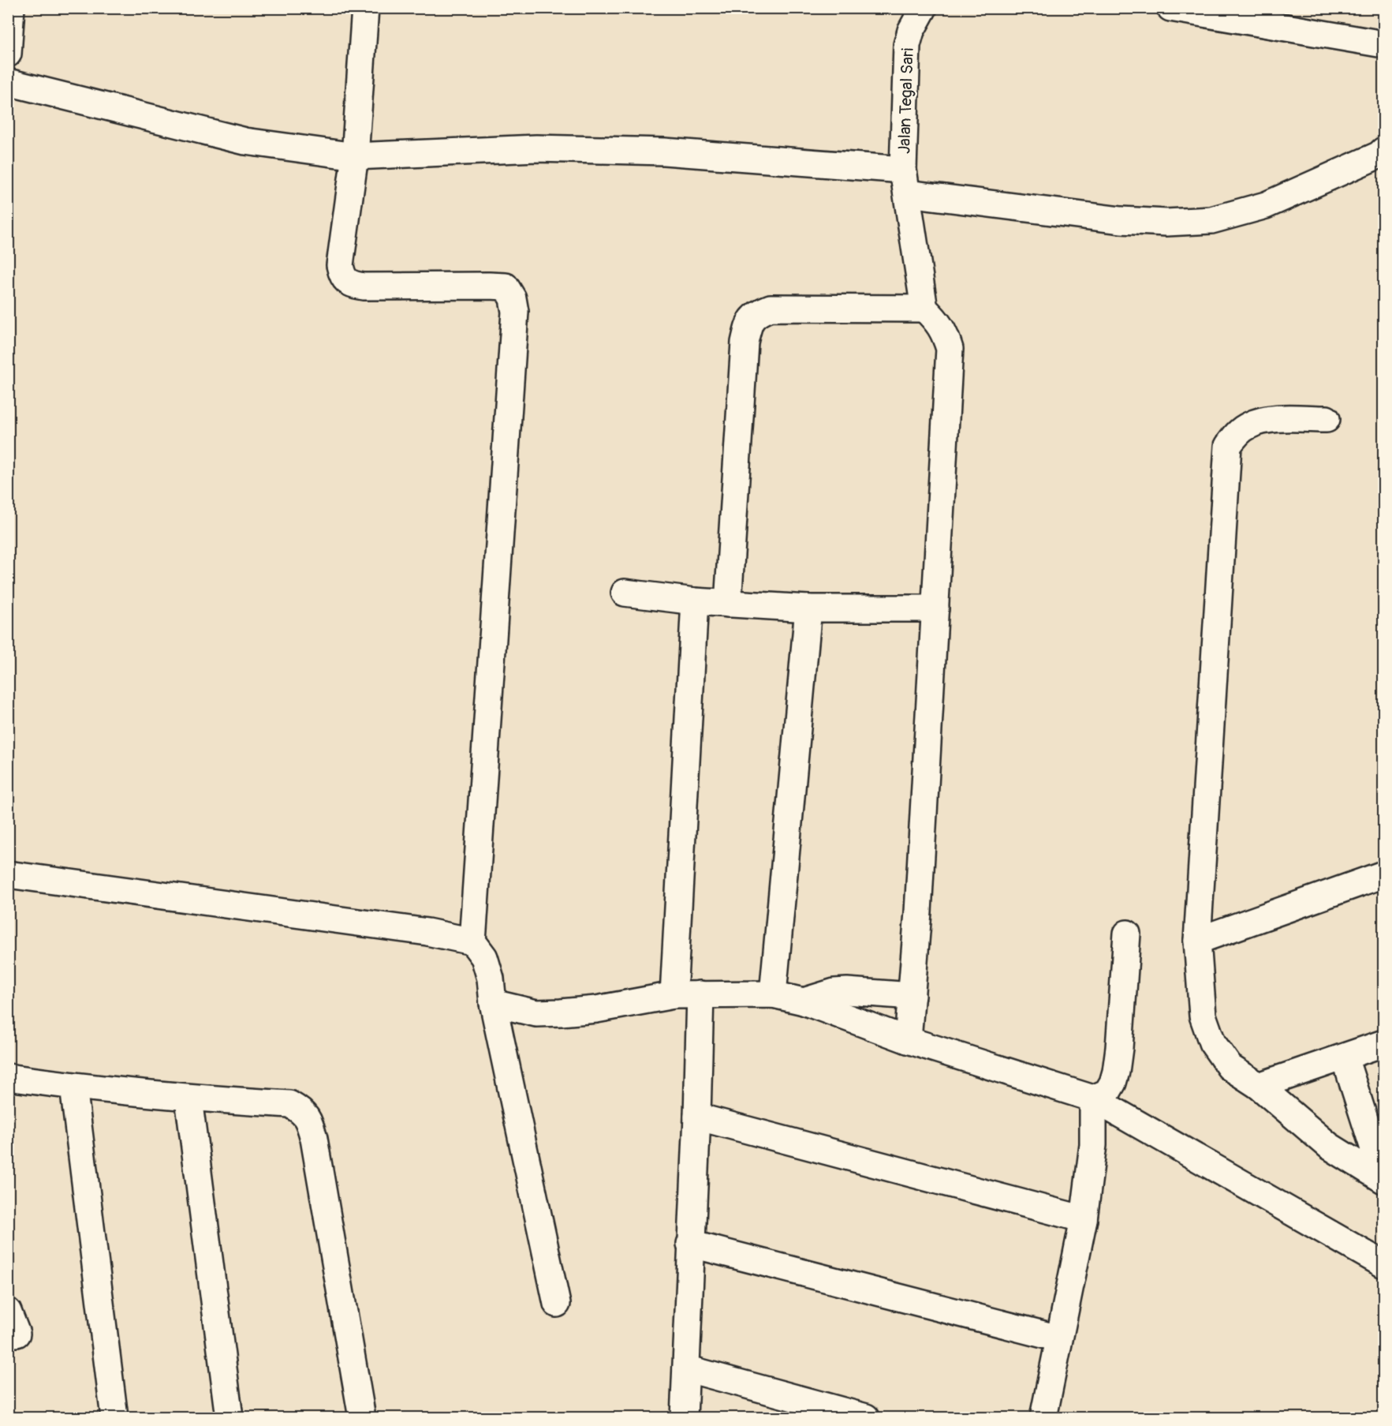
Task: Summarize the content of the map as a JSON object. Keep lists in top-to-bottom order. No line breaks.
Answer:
{"streets":{"street":["Jalan Tegal Sari"]}}
